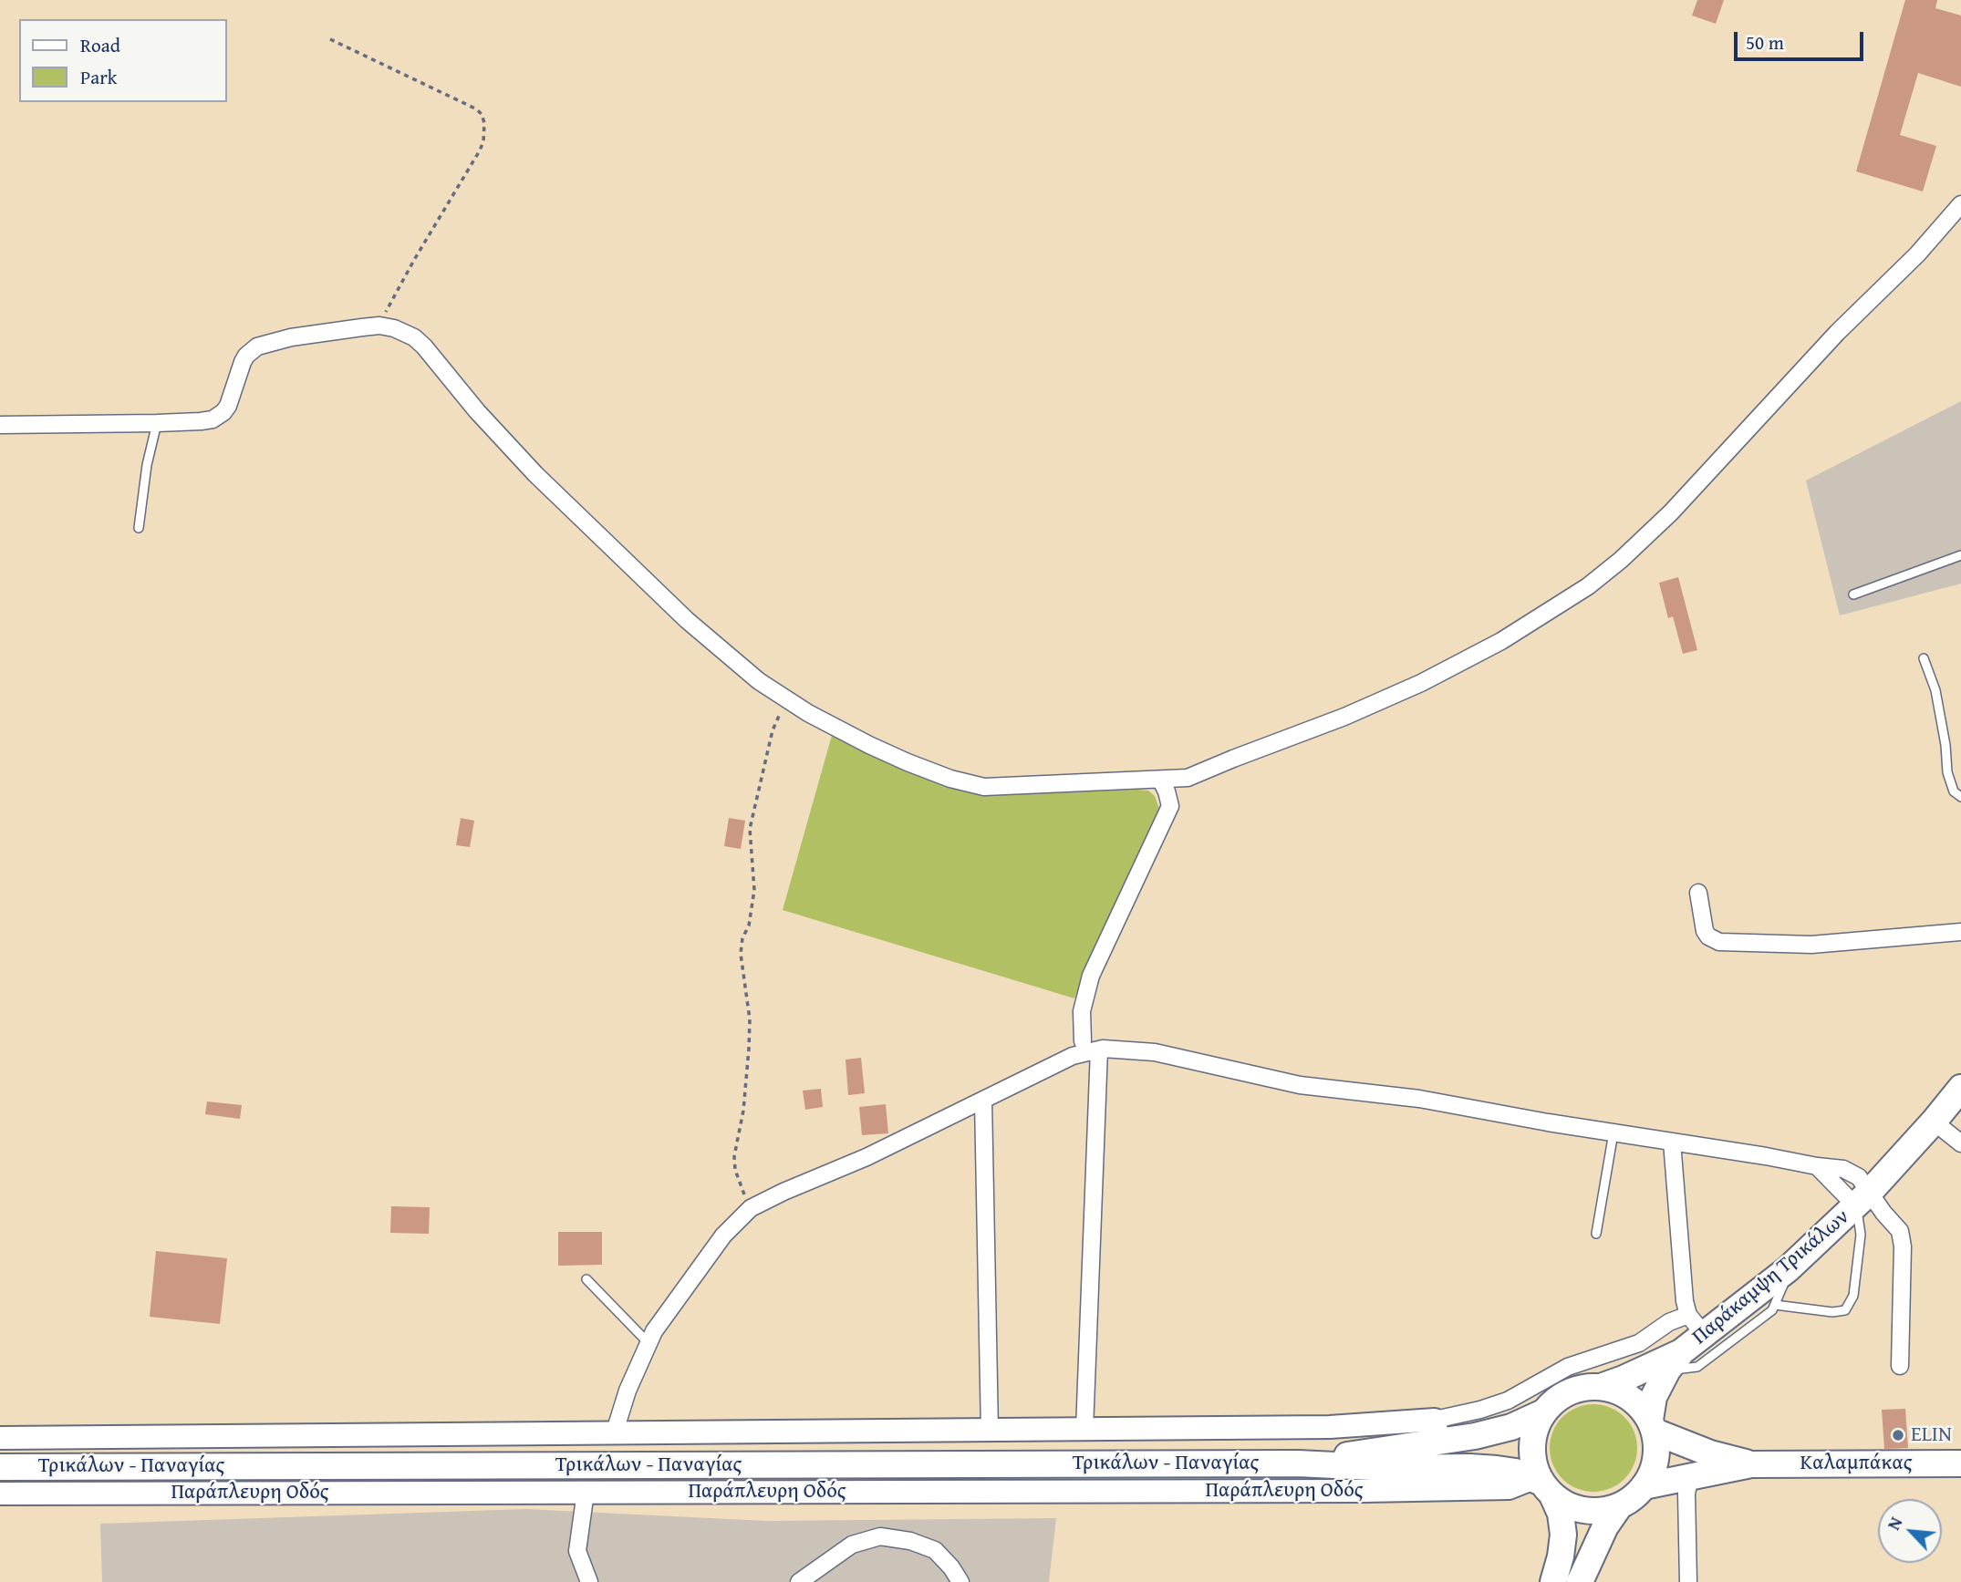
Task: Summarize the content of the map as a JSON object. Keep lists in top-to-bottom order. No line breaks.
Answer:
{"streets":{"main road":["Παράκαμψη Τρικάλων","Τρικάλων - Παναγίας","Καλαμπάκας"],"street":["Παράπλευρη Οδός"]},"crossings":[["Παράκαμψη Τρικάλων","Τρικάλων - Παναγίας"],["Παράκαμψη Τρικάλων","Καλαμπάκας"],["Παράκαμψη Τρικάλων","Παράπλευρη Οδός"],["Τρικάλων - Παναγίας","Καλαμπάκας"],["Τρικάλων - Παναγίας","Παράπλευρη Οδός"],["Καλαμπάκας","Παράπλευρη Οδός"]],"places":["ELIN"],"legend":["Road","Park"],"scale_bar":"50 m","north":"top left"}
